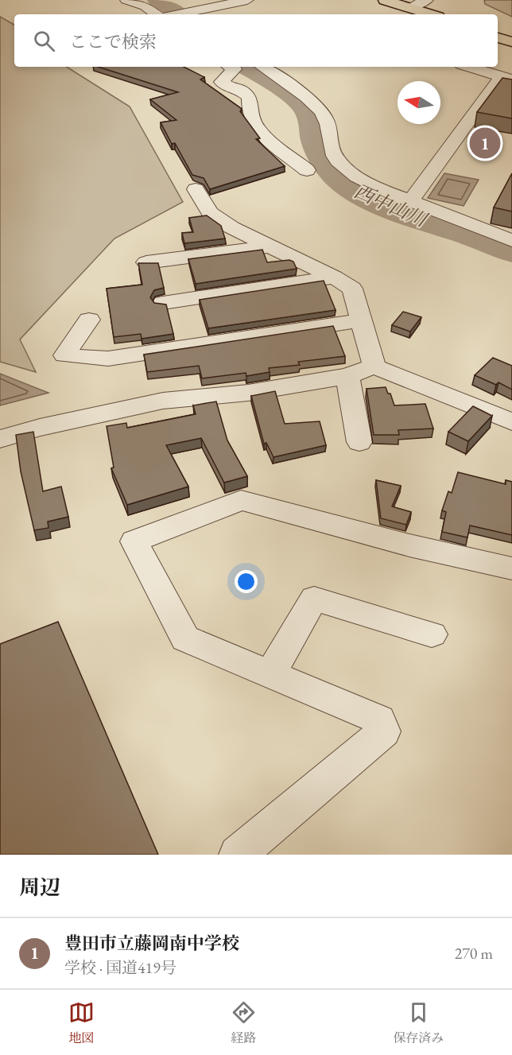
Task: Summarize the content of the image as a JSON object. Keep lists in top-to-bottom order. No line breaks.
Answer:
{"water":["西中山川"],"north":"left","page":{"search":"ここで検索","pins":"1","heading":"周辺","list":[{"mark":"1","name":"豊田市立藤岡南中学校","note":"学校 · 国道419号","value":"270 m"}],"nav":["地図","経路","保存済み"]}}
